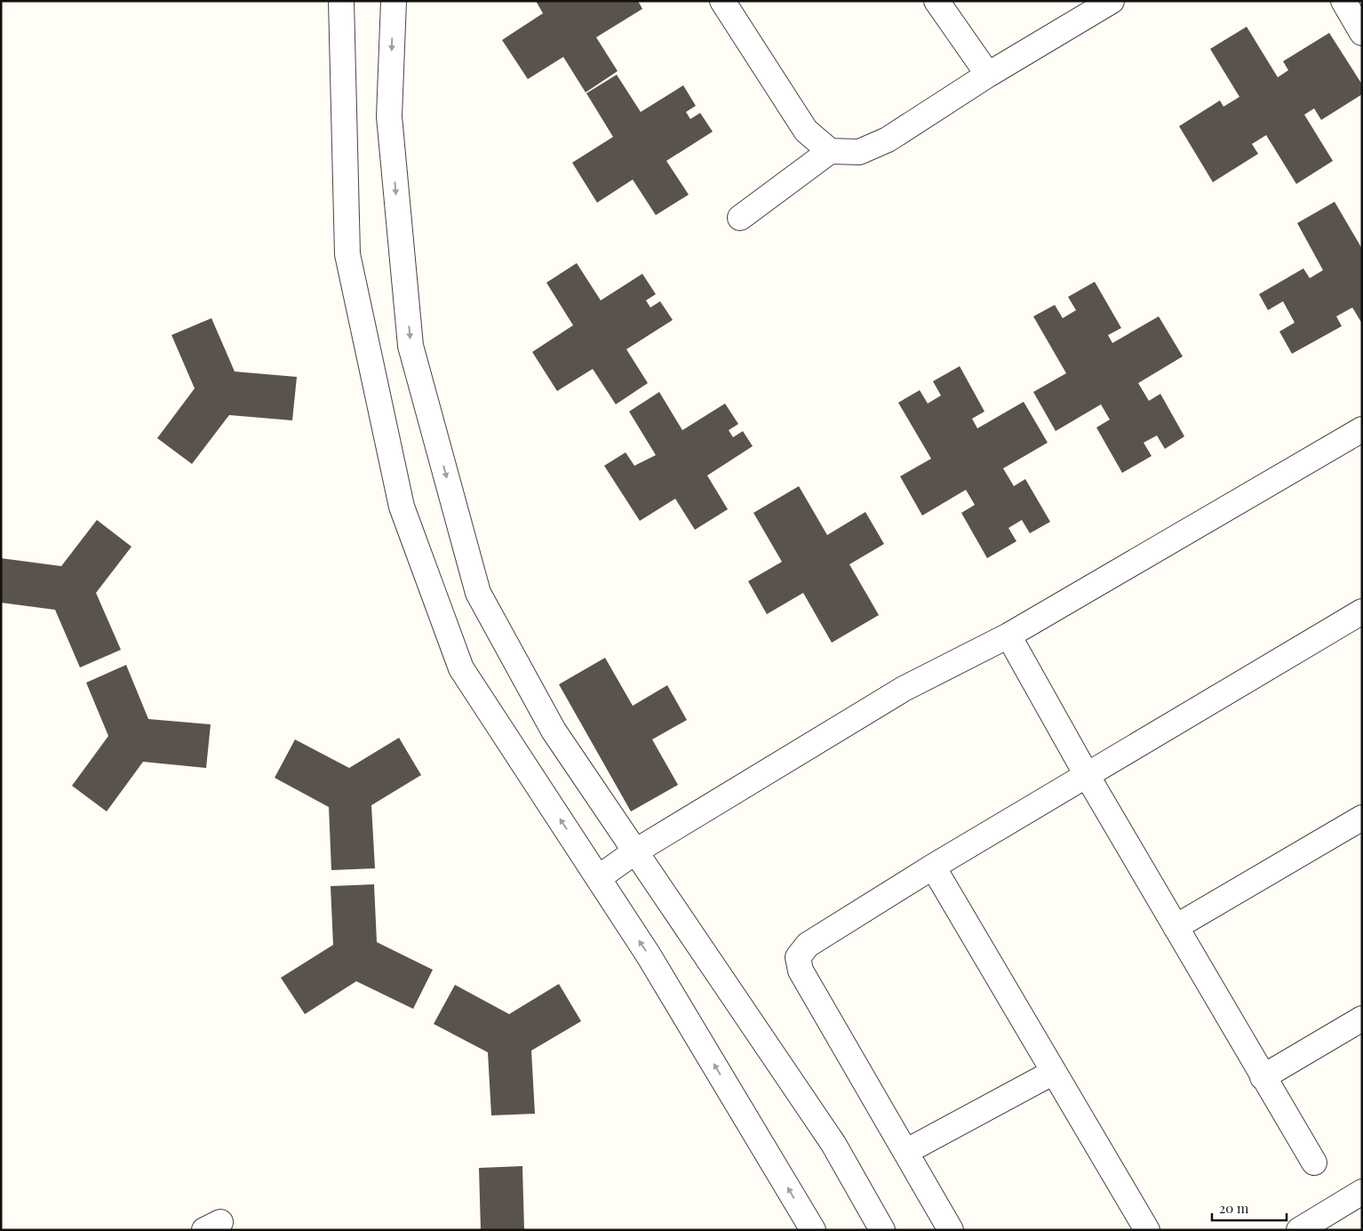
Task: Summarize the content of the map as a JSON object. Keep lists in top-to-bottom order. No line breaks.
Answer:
{"scale_bar":"20 m"}
